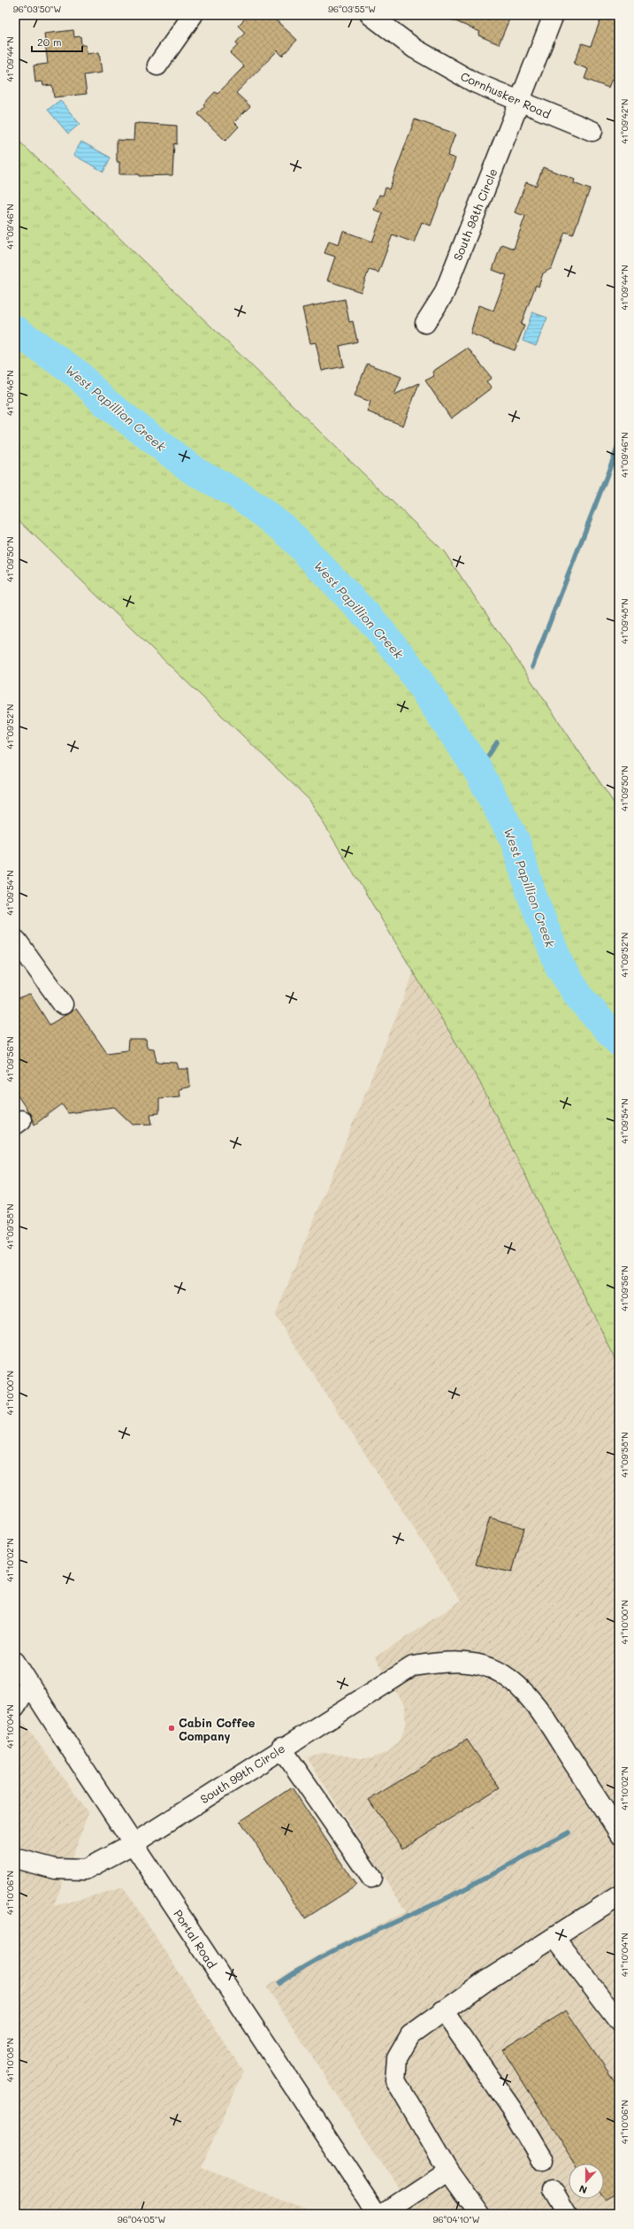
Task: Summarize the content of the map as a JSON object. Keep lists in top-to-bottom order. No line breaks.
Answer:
{"streets":{"street":["Cornhusker Road","South 98th Circle","South 99th Circle","Portal Road"]},"crossings":[["Cornhusker Road","South 98th Circle"],["South 99th Circle","Portal Road"]],"water":["West Papillion Creek"],"places":["Cabin Coffee Company"],"scale_bar":"20 m","north":"bottom","coordinates":["96°03'50\"W","96°03'55\"W","41°09'44\"N","41°09'42\"N","41°09'46\"N","41°09'48\"N","41°09'50\"N","41°09'52\"N","41°09'54\"N","41°09'56\"N","41°09'58\"N","41°10'00\"N","41°10'02\"N","41°10'04\"N","41°10'06\"N","41°10'08\"N","96°04'05\"W","96°04'10\"W"]}
